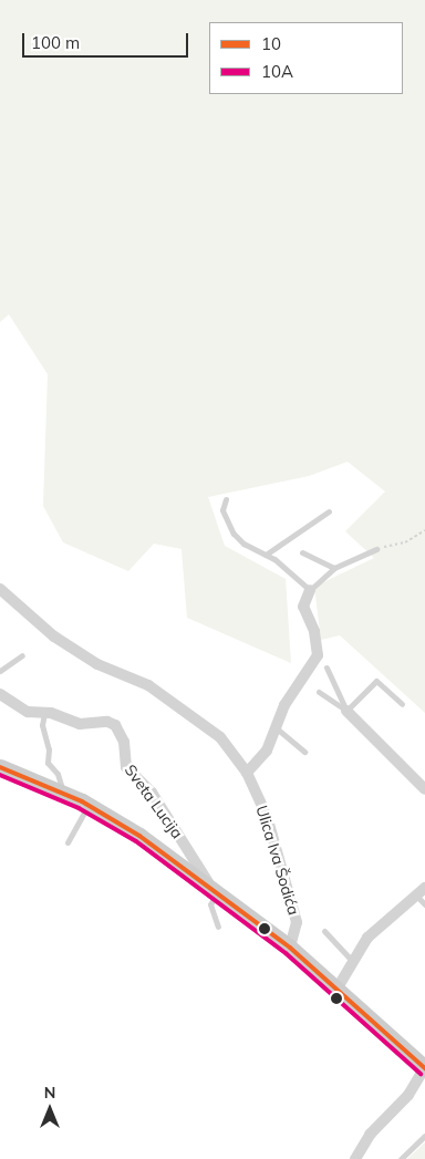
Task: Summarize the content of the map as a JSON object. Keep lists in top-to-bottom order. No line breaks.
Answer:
{"streets":{"street":["Sveta Lucija","Ulica Iva Šodića"]},"crossings":[["Sveta Lucija","Ulica Iva Šodića"]],"lines":["transit line 10","transit line 10A"],"legend":["10","10A"],"scale_bar":"100 m","north":"top"}
